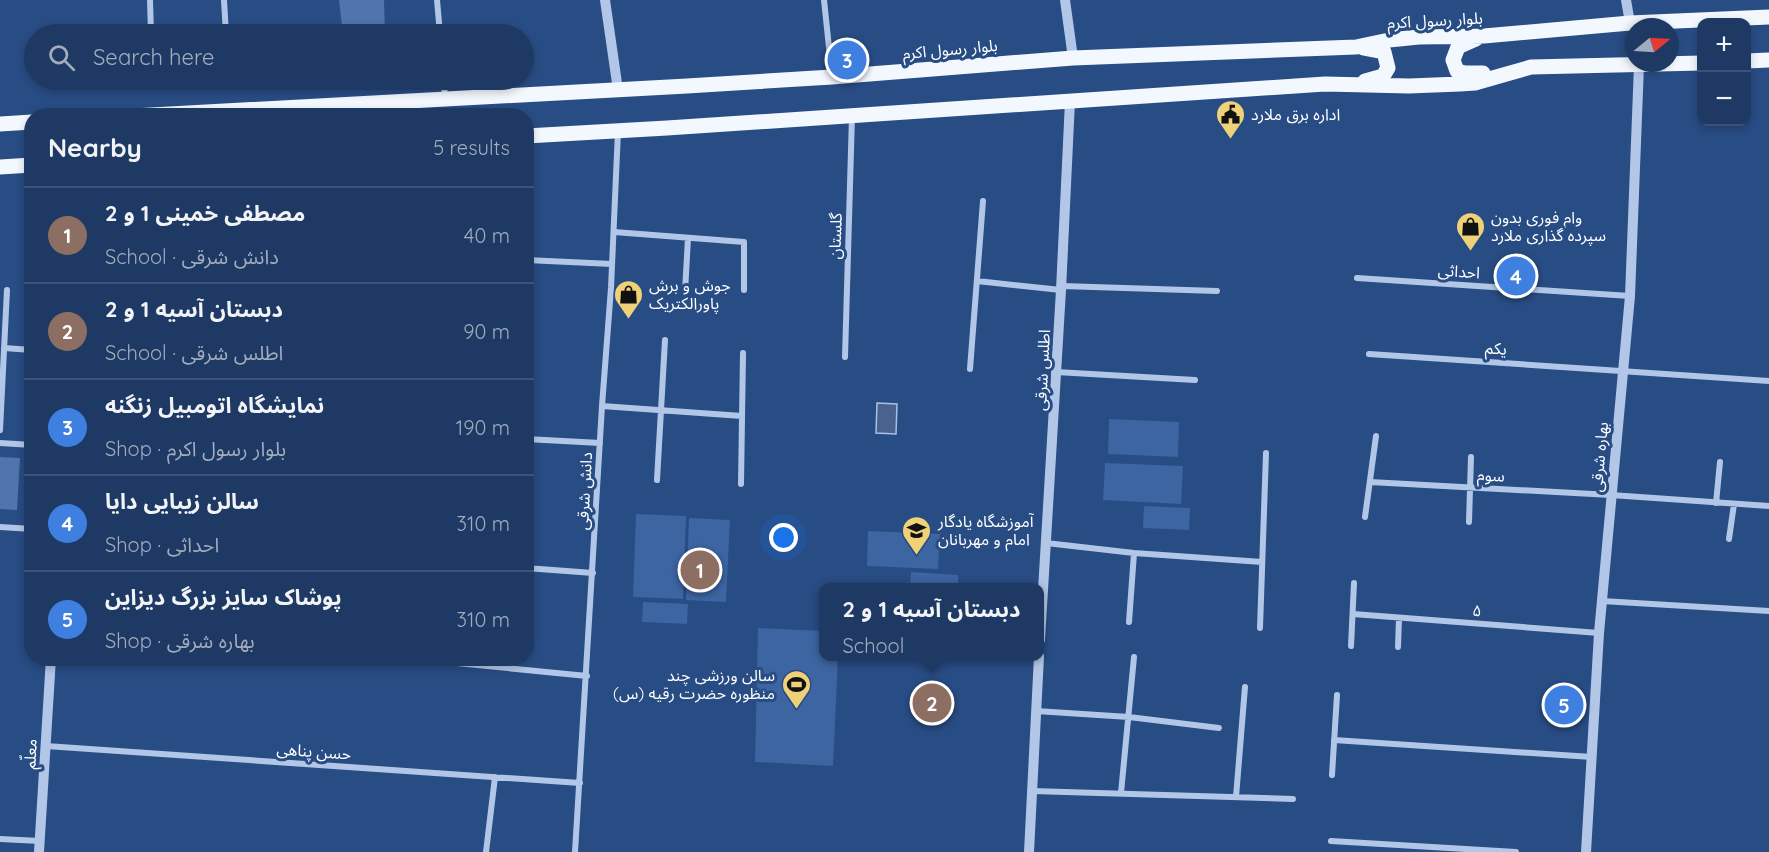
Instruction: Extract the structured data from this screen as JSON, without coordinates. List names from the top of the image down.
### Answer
{
  "streets": {
    "main road": ["بلوار رسول اکرم"],
    "street": [
      "گلستان",
      "احداثی",
      "یکم",
      "اطلس شرقی",
      "بهاره شرقی",
      "سوم",
      "دانش شرقی",
      "۵",
      "حسن پناهی",
      "معلّم"
    ]
  },
  "crossings": [
    ["احداثی", "بهاره شرقی"],
    ["یکم", "بهاره شرقی"],
    ["بهاره شرقی", "سوم"],
    ["بهاره شرقی", "۵"],
    ["دانش شرقی", "حسن پناهی"],
    ["حسن پناهی", "معلّم"]
  ],
  "places": {
    "public building": ["اداره برق ملارد"],
    "shop": ["وام فوری بدون سپرده گذاری ملارد", "جوش و برش پاورالکتریک"],
    "school or university": ["آموزشگاه یادگار امام و مهربانان"],
    "sports": ["سالن ورزشی چند منظوره حضرت رقیه (س)"]
  },
  "north": "right",
  "page": {
    "map_buttons": ["+", "−"],
    "search": "Search here",
    "pins": [
      "3",
      "4",
      "1",
      "2",
      "5"
    ],
    "heading": ["Nearby", "5 results"],
    "list": [
      {
        "mark": "1",
        "name": "مصطفی خمینی 1 و 2",
        "note": "School · دانش شرقی",
        "value": "40 m"
      },
      {
        "mark": "2",
        "name": "دبستان آسیه 1 و 2",
        "note": "School · اطلس شرقی",
        "value": "90 m"
      },
      {
        "mark": "3",
        "name": "نمایشگاه اتومبیل زنگنه",
        "note": "Shop · بلوار رسول اکرم",
        "value": "190 m"
      },
      {
        "mark": "4",
        "name": "سالن زیبایی دایا",
        "note": "Shop · احداثی",
        "value": "310 m"
      },
      {
        "mark": "5",
        "name": "پوشاک سایز بزرگ دیزاین",
        "note": "Shop · بهاره شرقی",
        "value": "310 m"
      }
    ],
    "popup": ["دبستان آسیه 1 و 2", "School"]
  }
}
